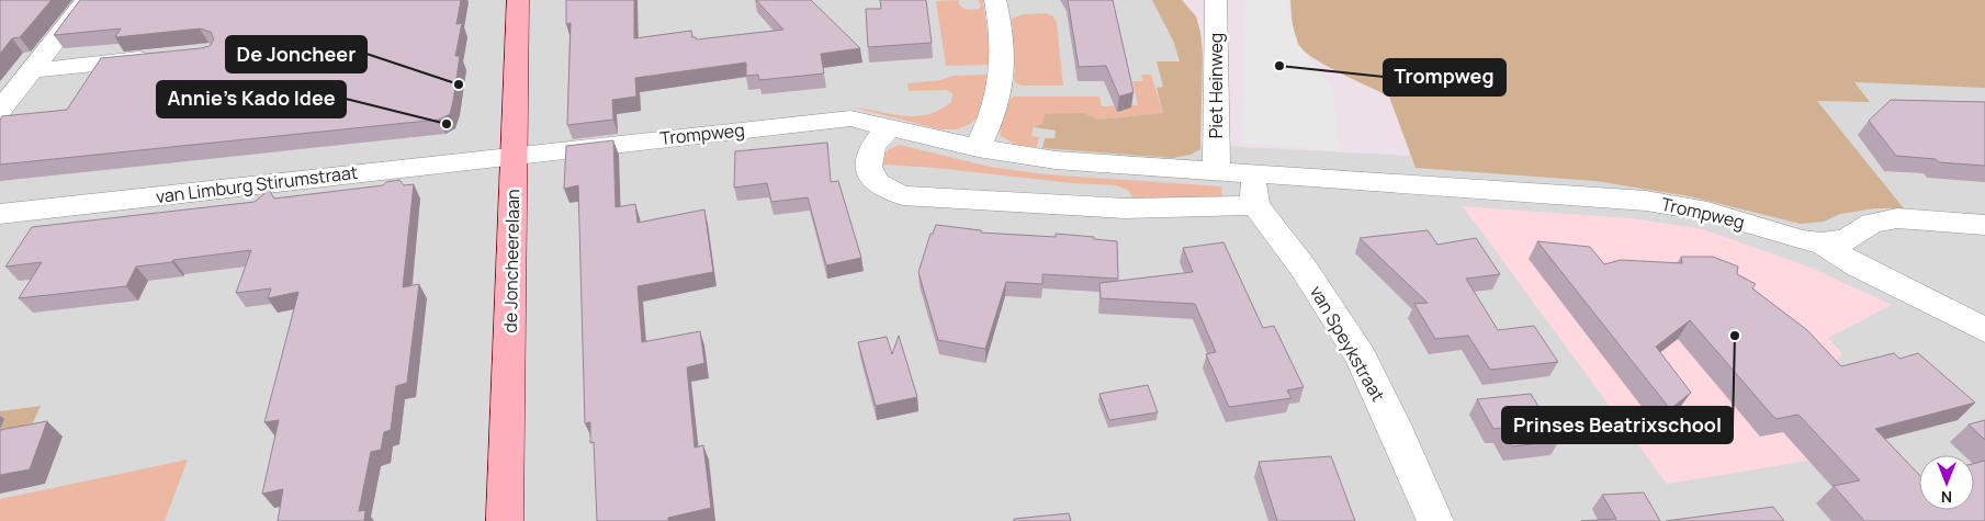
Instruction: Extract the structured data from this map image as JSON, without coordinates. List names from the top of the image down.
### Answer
{
  "streets": {
    "main road": ["de Joncheerelaan"],
    "street": [
      "Piet Heinweg",
      "Trompweg",
      "van Limburg Stirumstraat",
      "van Speykstraat"
    ]
  },
  "crossings": [
    ["Piet Heinweg", "Trompweg"],
    ["Trompweg", "van Limburg Stirumstraat"],
    ["Trompweg", "de Joncheerelaan"],
    ["van Limburg Stirumstraat", "de Joncheerelaan"]
  ],
  "places": [
    "Trompweg",
    "De Joncheer",
    "Annie's Kado Idee",
    "Prinses Beatrixschool"
  ],
  "north": "bottom"
}
